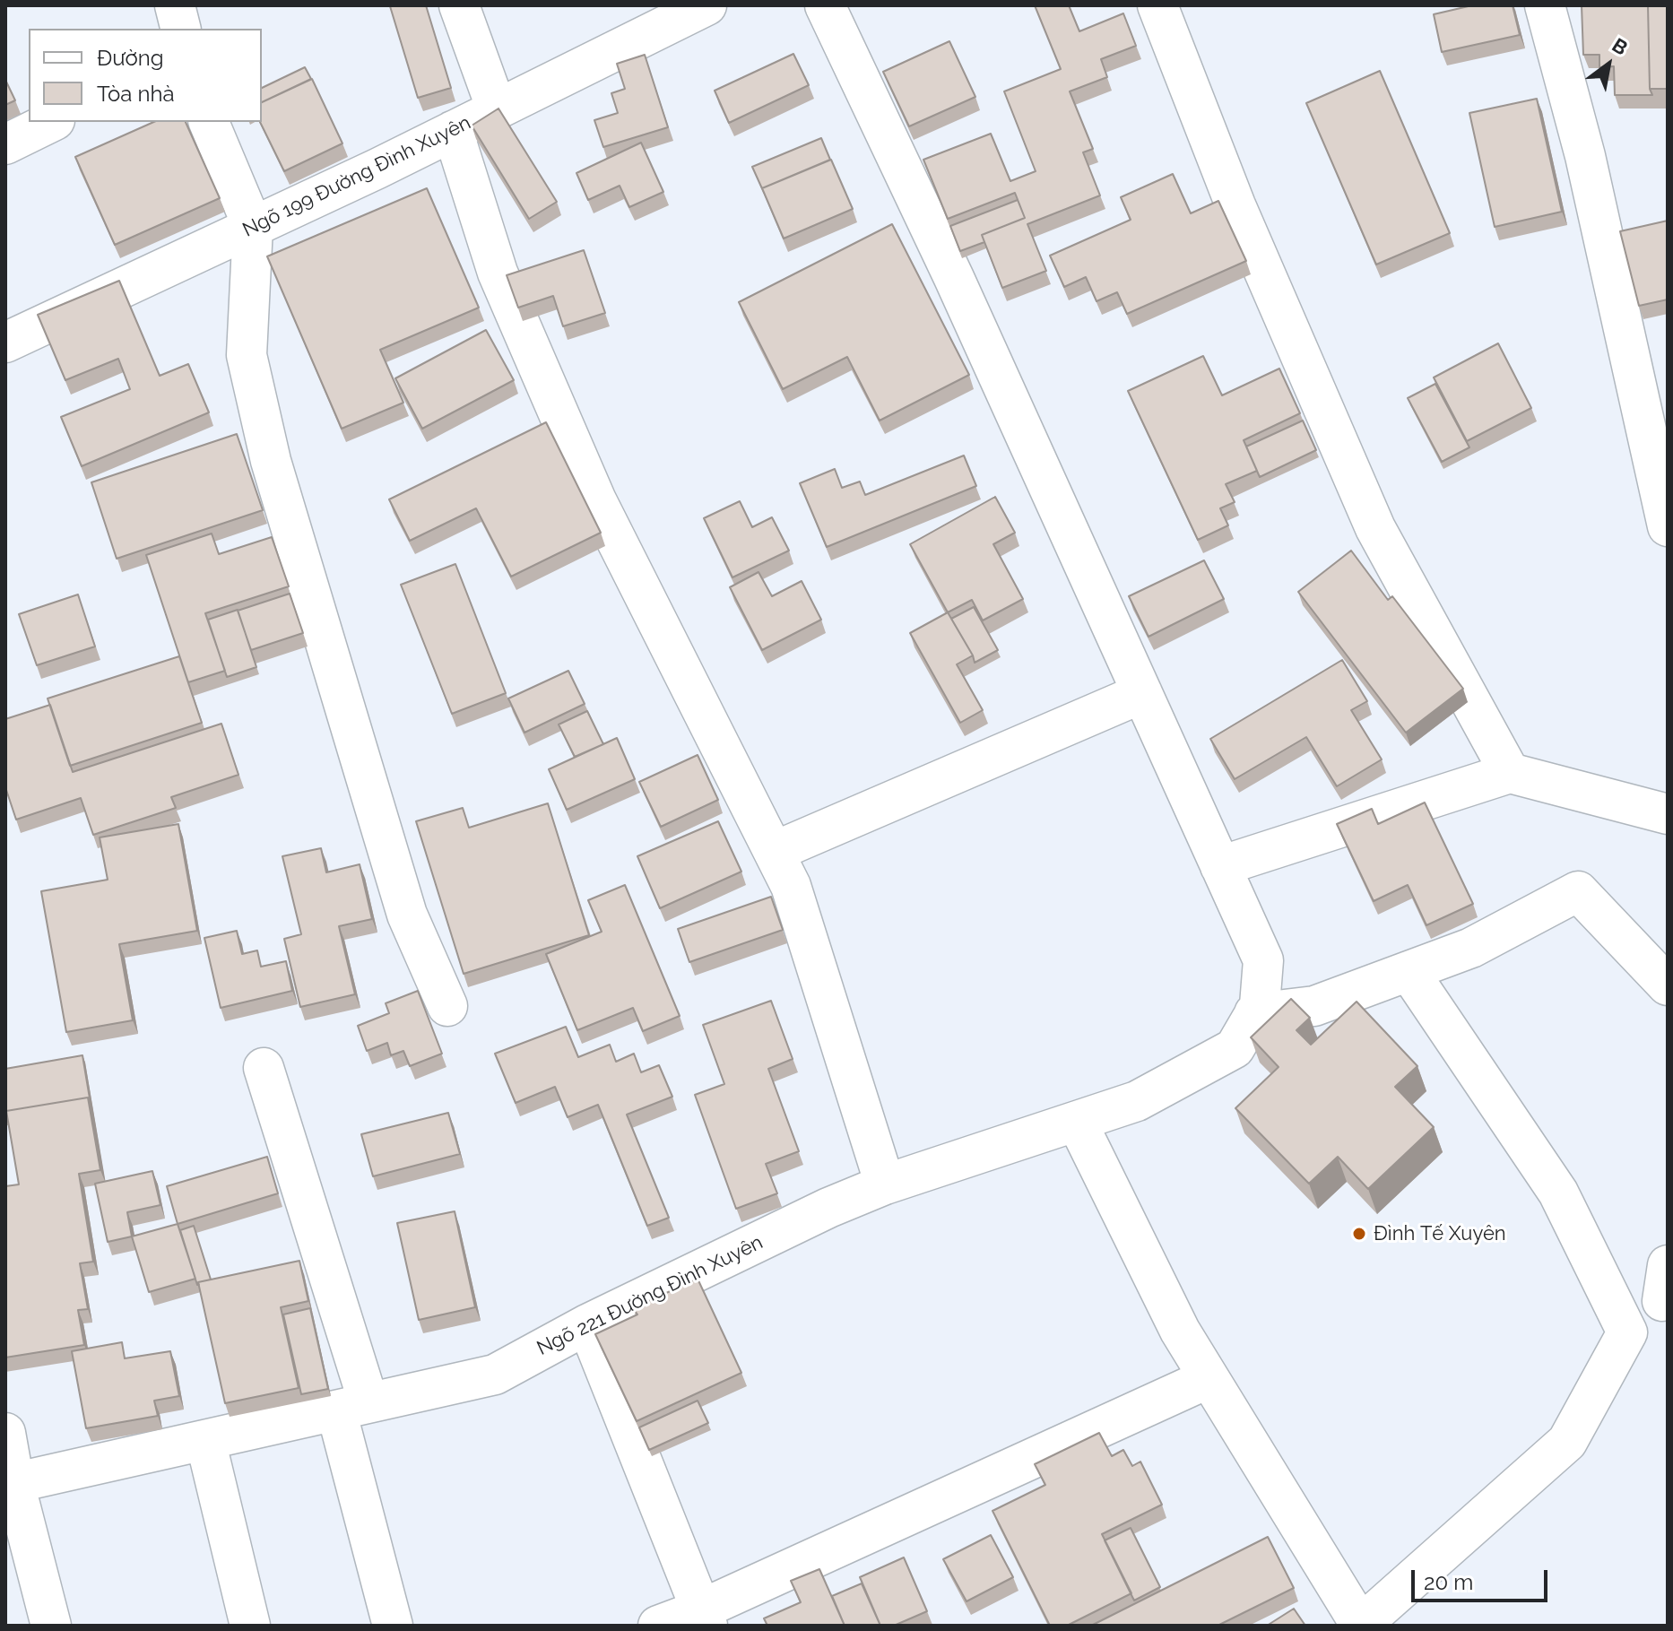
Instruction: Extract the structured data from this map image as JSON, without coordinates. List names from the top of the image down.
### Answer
{
  "streets": {
    "street": ["Ngõ 199 Đường Đình Xuyên", "Ngõ 221 Đường Đình Xuyên"]
  },
  "places": ["Đình Tế Xuyên"],
  "legend": ["Đường", "Tòa nhà"],
  "scale_bar": "20 m",
  "north": "top right"
}
